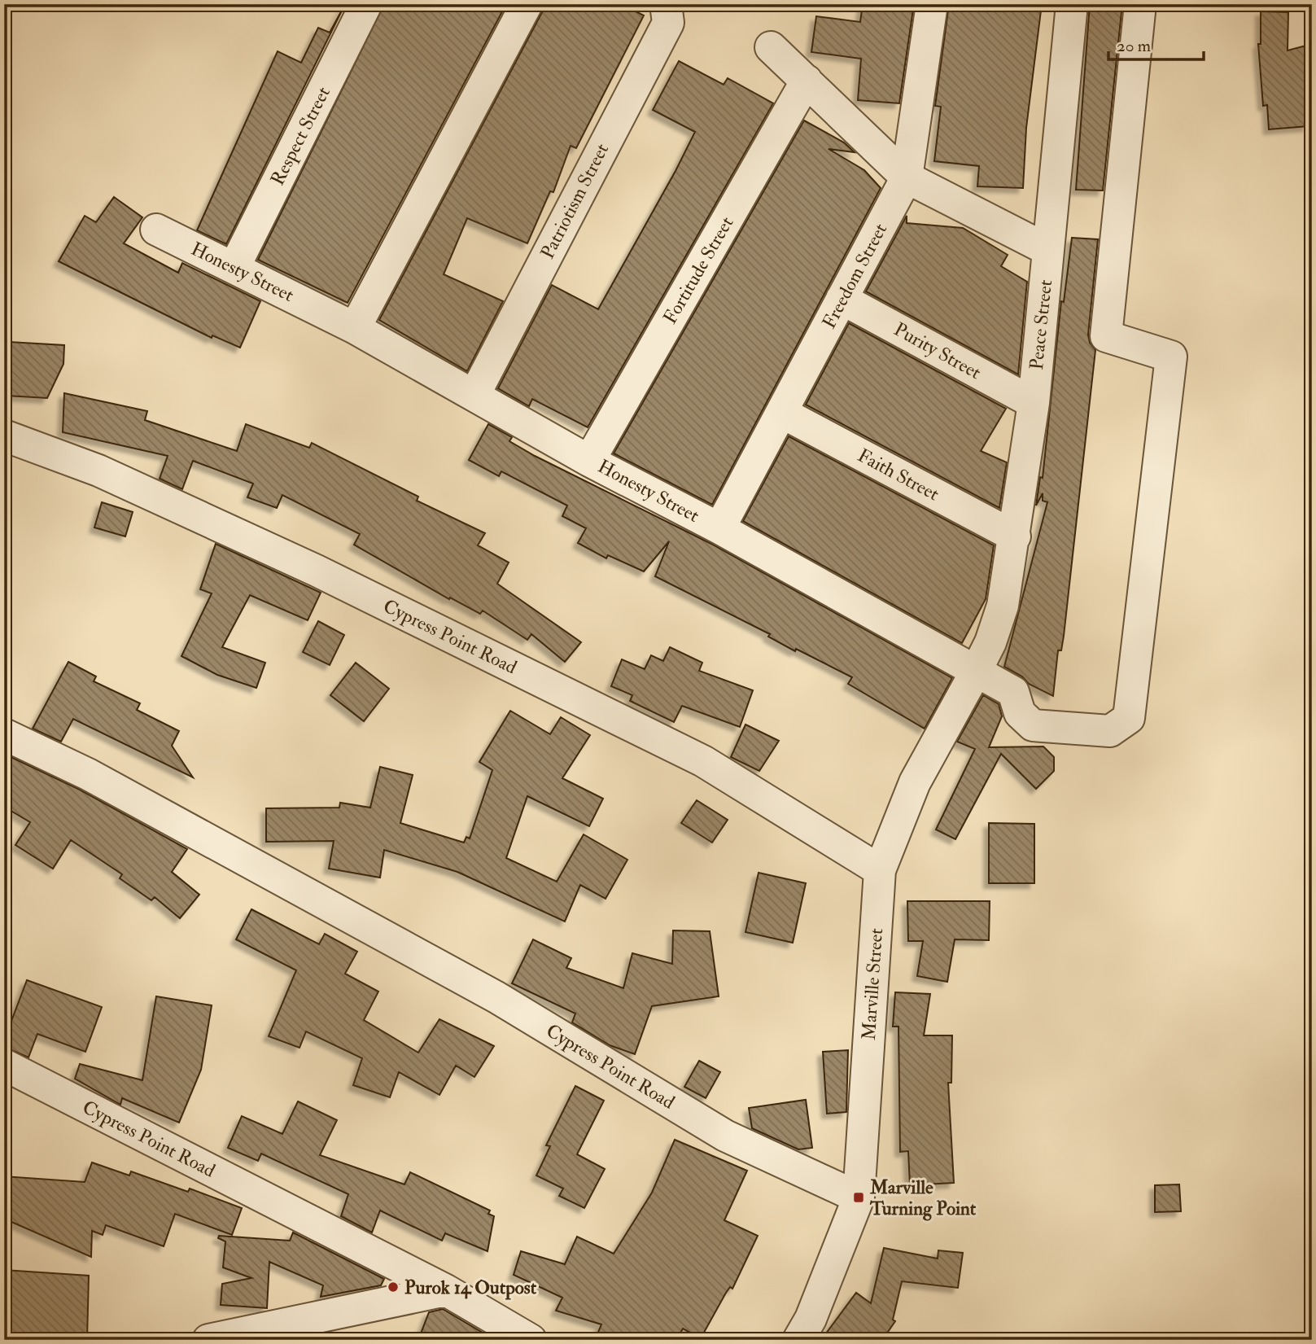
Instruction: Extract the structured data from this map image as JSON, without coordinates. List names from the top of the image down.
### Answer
{
  "streets": {
    "street": [
      "Respect Street",
      "Patriotism Street",
      "Fortitude Street",
      "Honesty Street",
      "Freedom Street",
      "Peace Street",
      "Purity Street",
      "Faith Street",
      "Cypress Point Road",
      "Marville Street"
    ]
  },
  "crossings": [
    ["Respect Street", "Honesty Street"],
    ["Patriotism Street", "Honesty Street"],
    ["Fortitude Street", "Honesty Street"],
    ["Honesty Street", "Freedom Street"],
    ["Honesty Street", "Marville Street"],
    ["Freedom Street", "Purity Street"],
    ["Freedom Street", "Faith Street"],
    ["Peace Street", "Purity Street"],
    ["Peace Street", "Faith Street"],
    ["Peace Street", "Marville Street"],
    ["Cypress Point Road", "Marville Street"]
  ],
  "places": {
    "transit": ["Marville Turning Point"],
    "other": ["Purok 14 Outpost"]
  },
  "scale_bar": "20 m"
}
